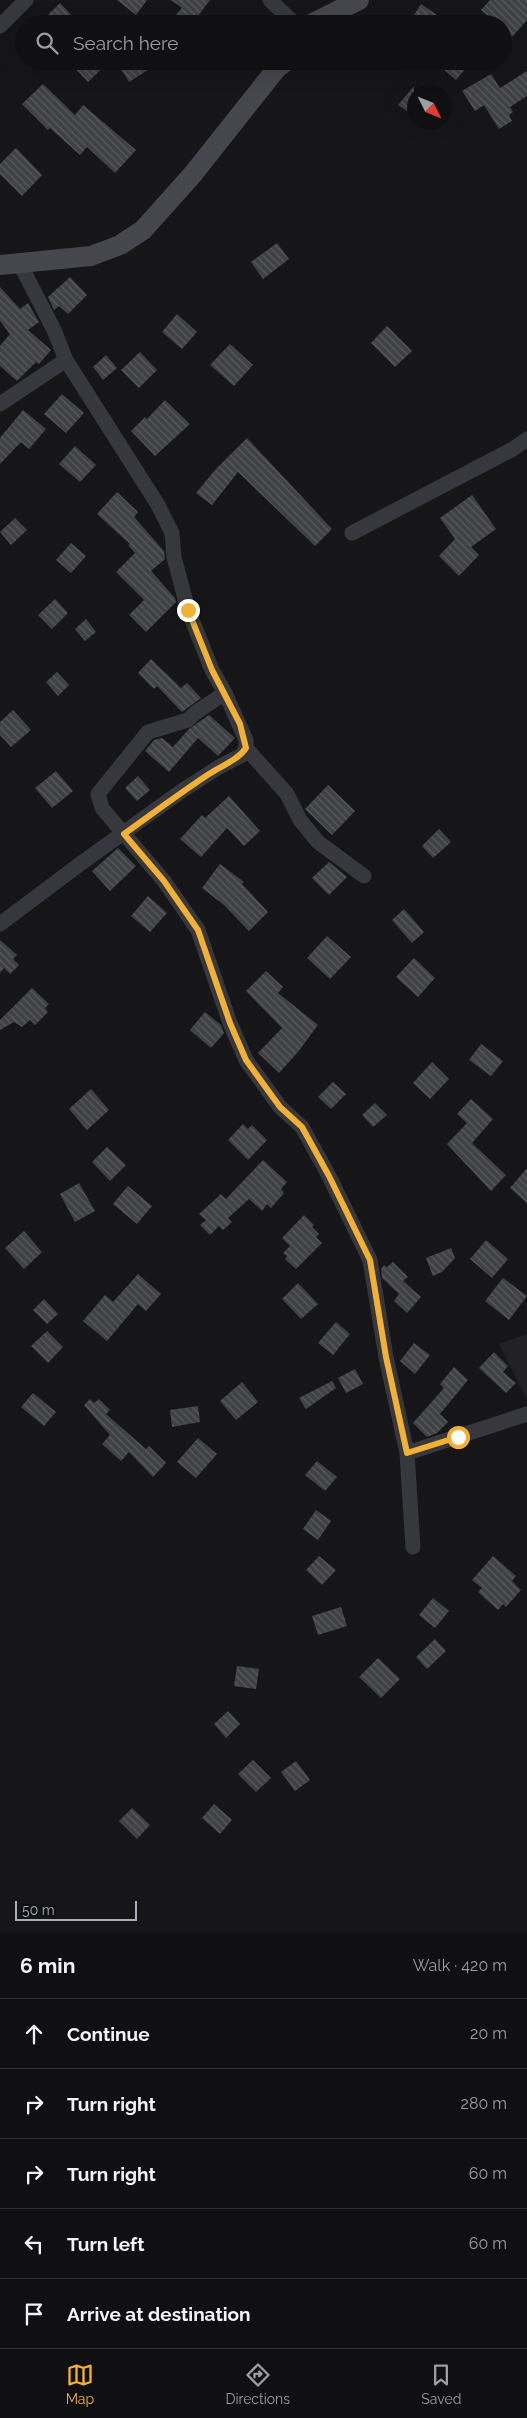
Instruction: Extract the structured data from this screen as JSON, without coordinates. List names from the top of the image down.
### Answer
{
  "scale_bar": "50 m",
  "north": "bottom right",
  "page": {
    "search": "Search here",
    "scale": "50 m",
    "heading": ["6 min", "Walk · 420 m"],
    "list": [
      ["Continue", "20 m"],
      ["Turn right", "280 m"],
      ["Turn right", "60 m"],
      ["Turn left", "60 m"],
      "Arrive at destination"
    ],
    "nav": ["Map", "Directions", "Saved"]
  }
}
